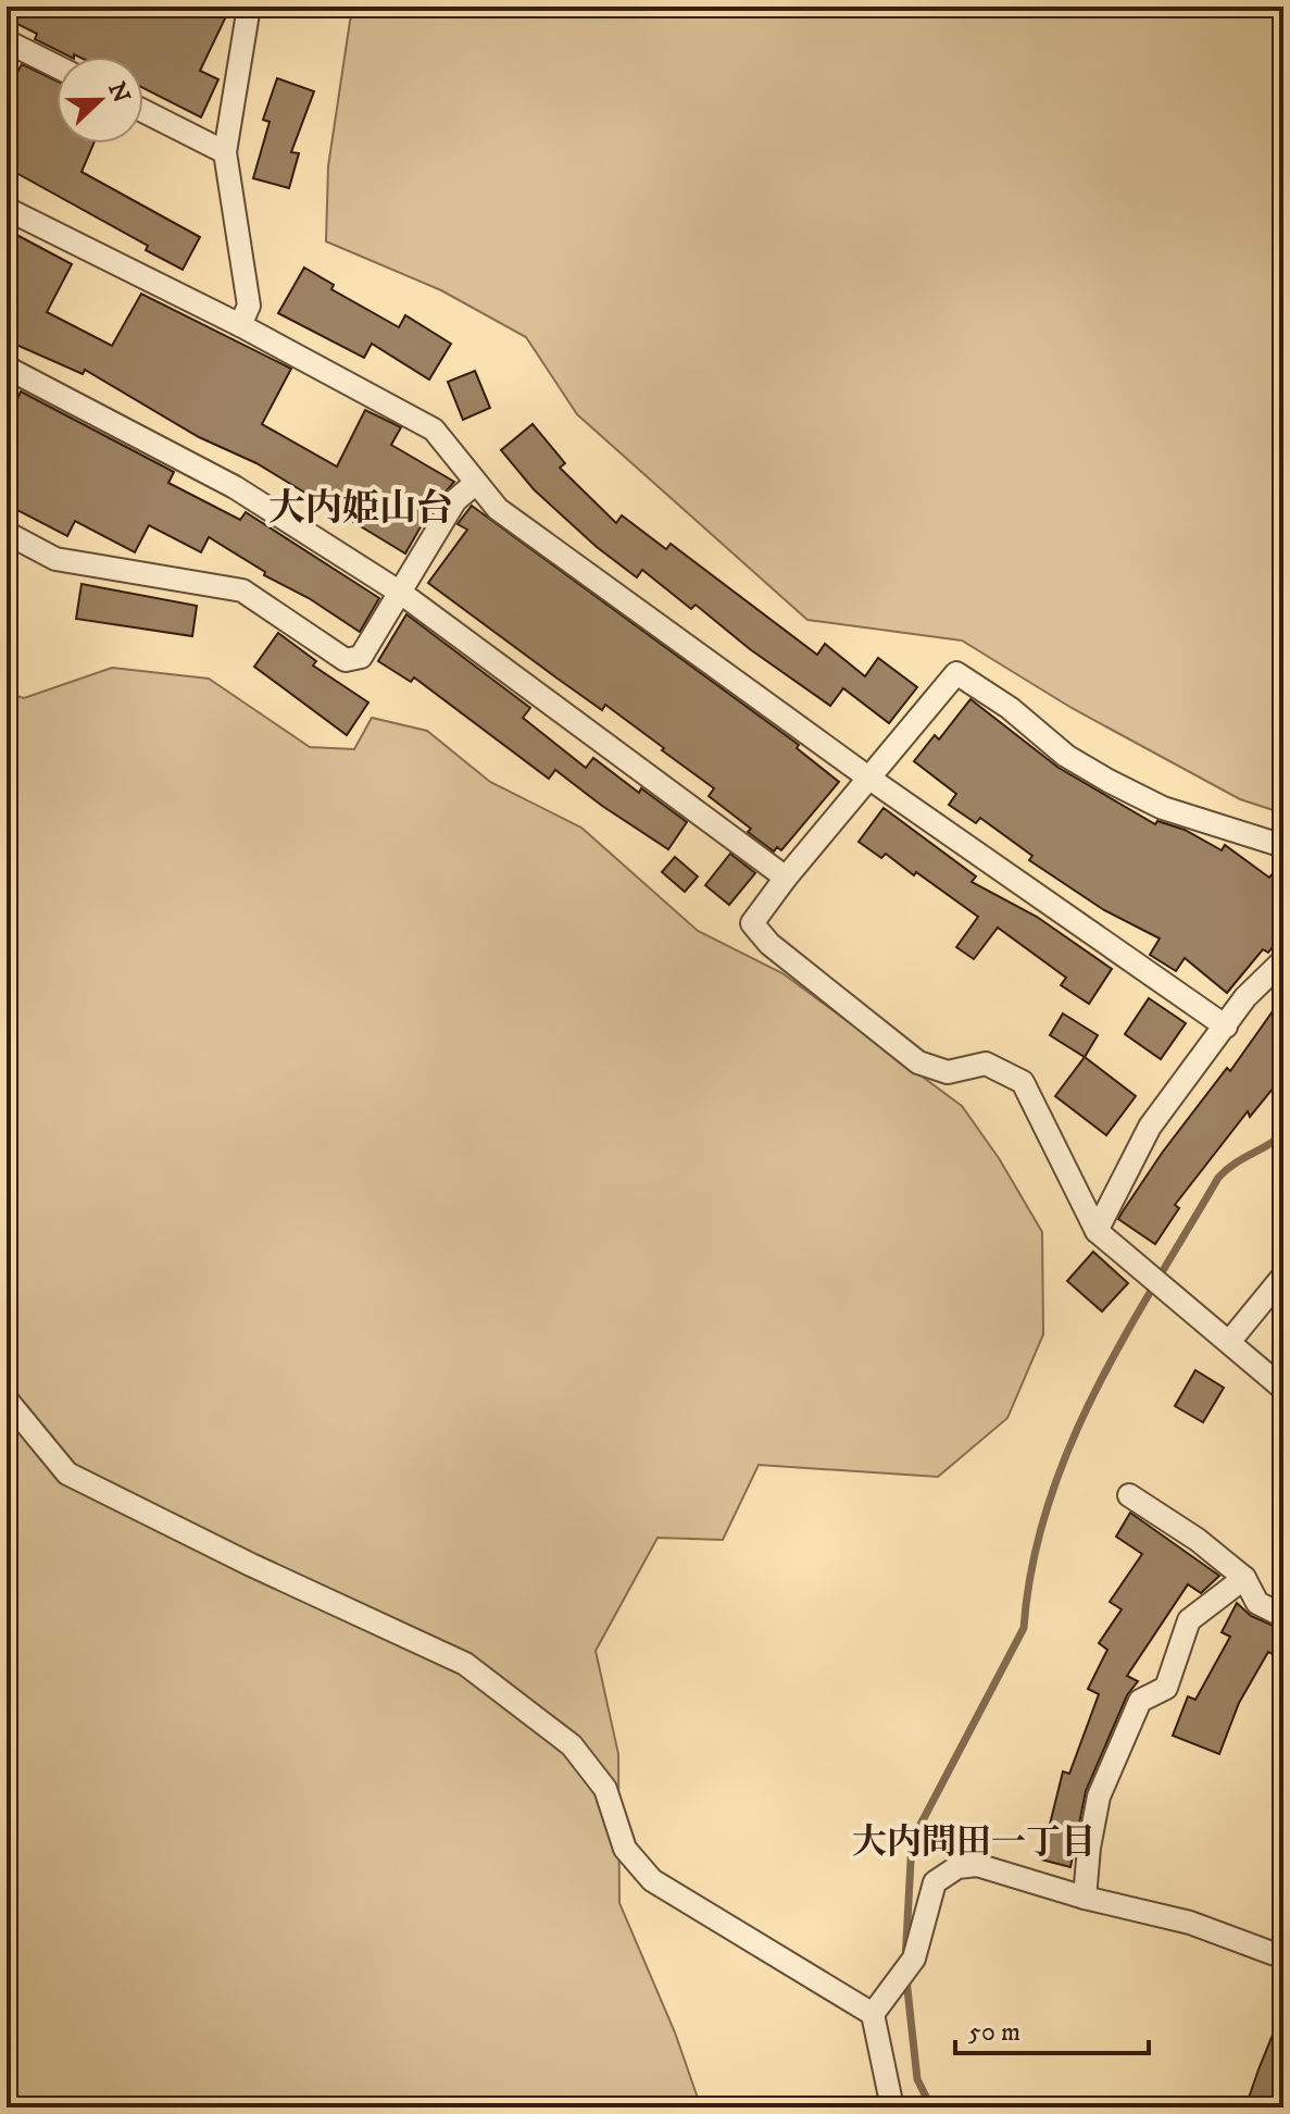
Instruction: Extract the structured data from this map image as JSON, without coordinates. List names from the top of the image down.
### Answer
{
  "districts": ["大内姫山台", "大内問田一丁目"],
  "scale_bar": "50 m",
  "north": "right"
}
